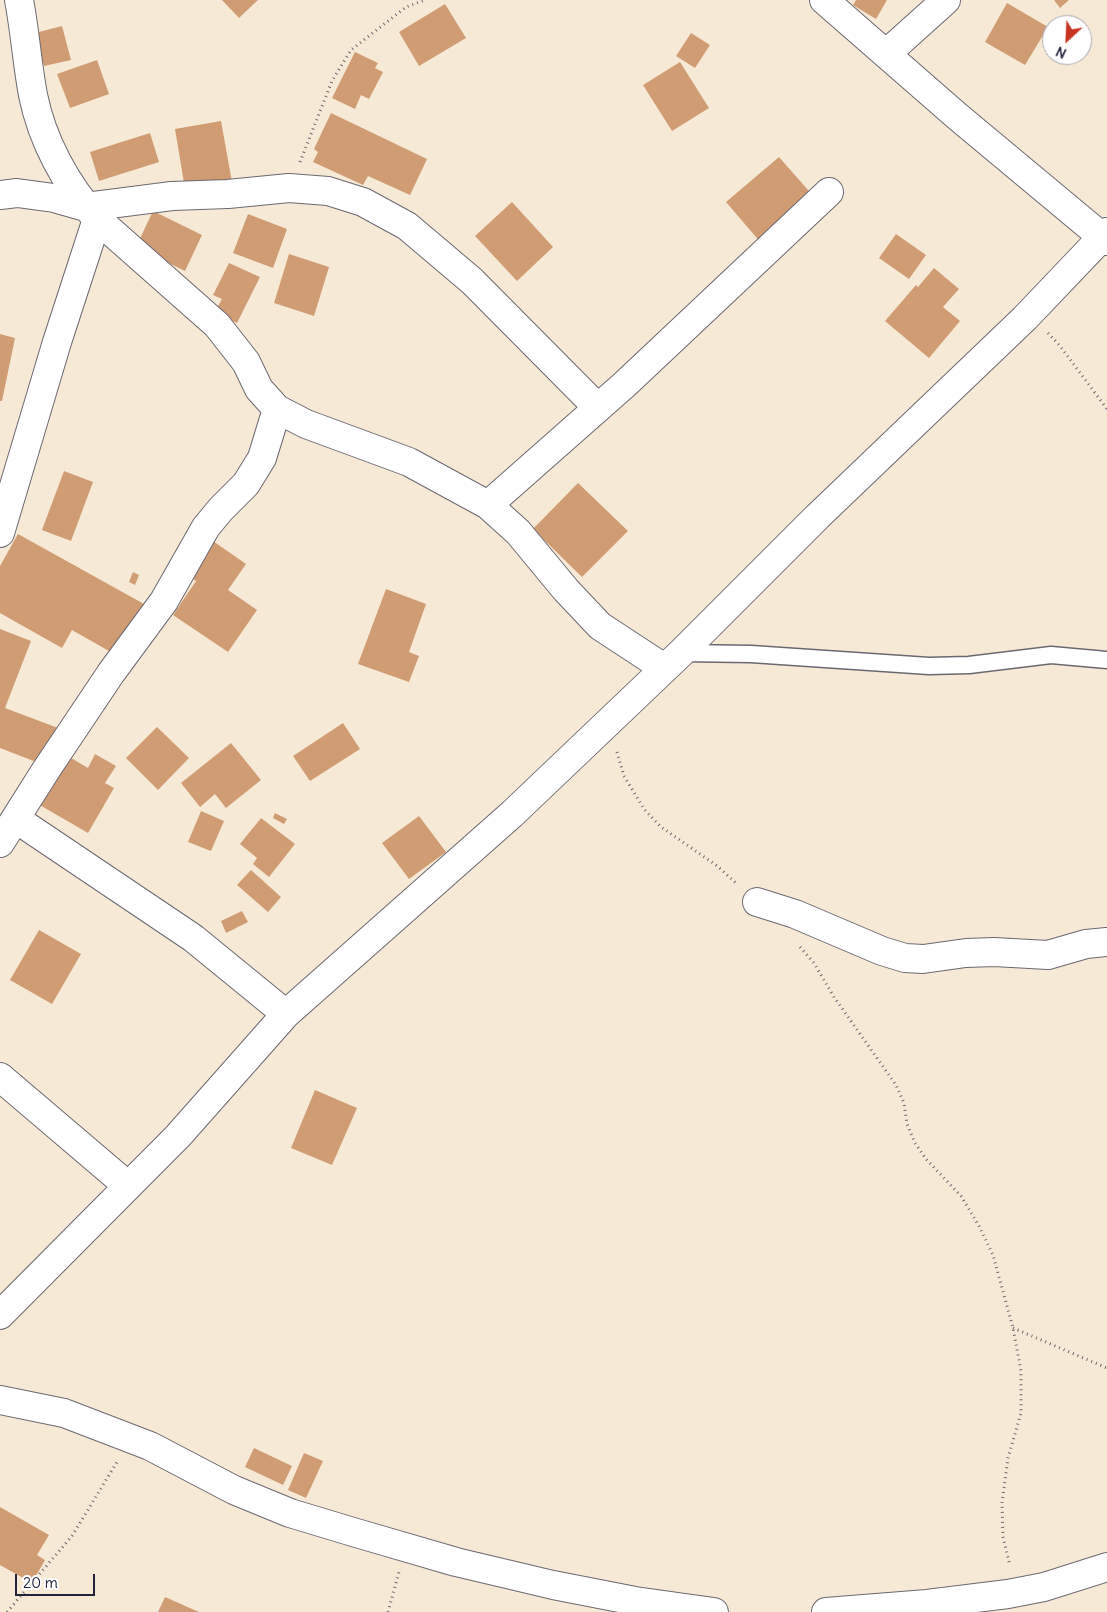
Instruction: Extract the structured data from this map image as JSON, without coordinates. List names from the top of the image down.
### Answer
{
  "scale_bar": "20 m",
  "north": "bottom left"
}
